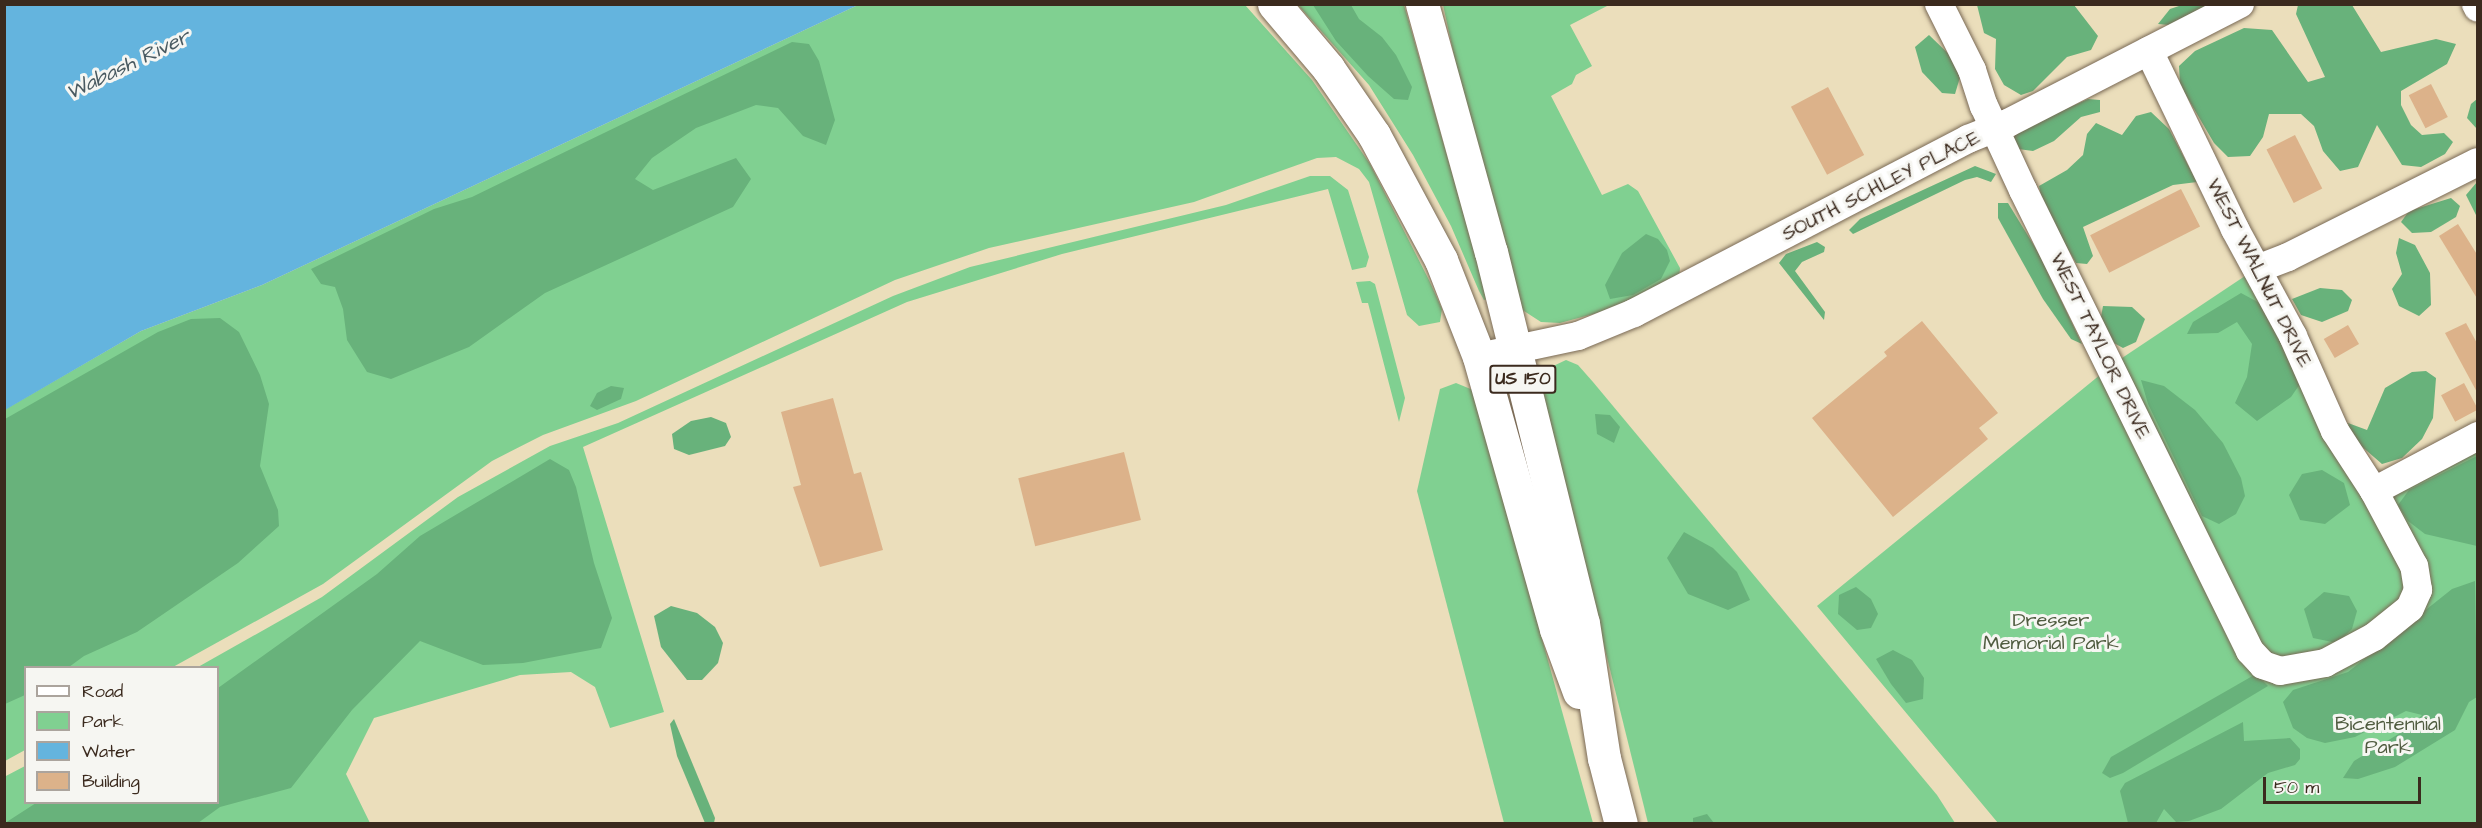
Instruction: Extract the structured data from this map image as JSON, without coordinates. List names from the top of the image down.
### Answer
{
  "streets": {
    "main road": ["US 150"],
    "street": ["SOUTH SCHLEY PLACE", "WEST WALNUT DRIVE", "WEST TAYLOR DRIVE"]
  },
  "crossings": [
    ["SOUTH SCHLEY PLACE", "WEST WALNUT DRIVE"],
    ["SOUTH SCHLEY PLACE", "WEST TAYLOR DRIVE"],
    ["SOUTH SCHLEY PLACE", "US 150"],
    ["WEST WALNUT DRIVE", "WEST TAYLOR DRIVE"]
  ],
  "water": ["Wabash River"],
  "parks": ["Dresser Memorial Park", "Bicentennial Park"],
  "legend": [
    "Road",
    "Park",
    "Water",
    "Building"
  ],
  "scale_bar": "50 m"
}
